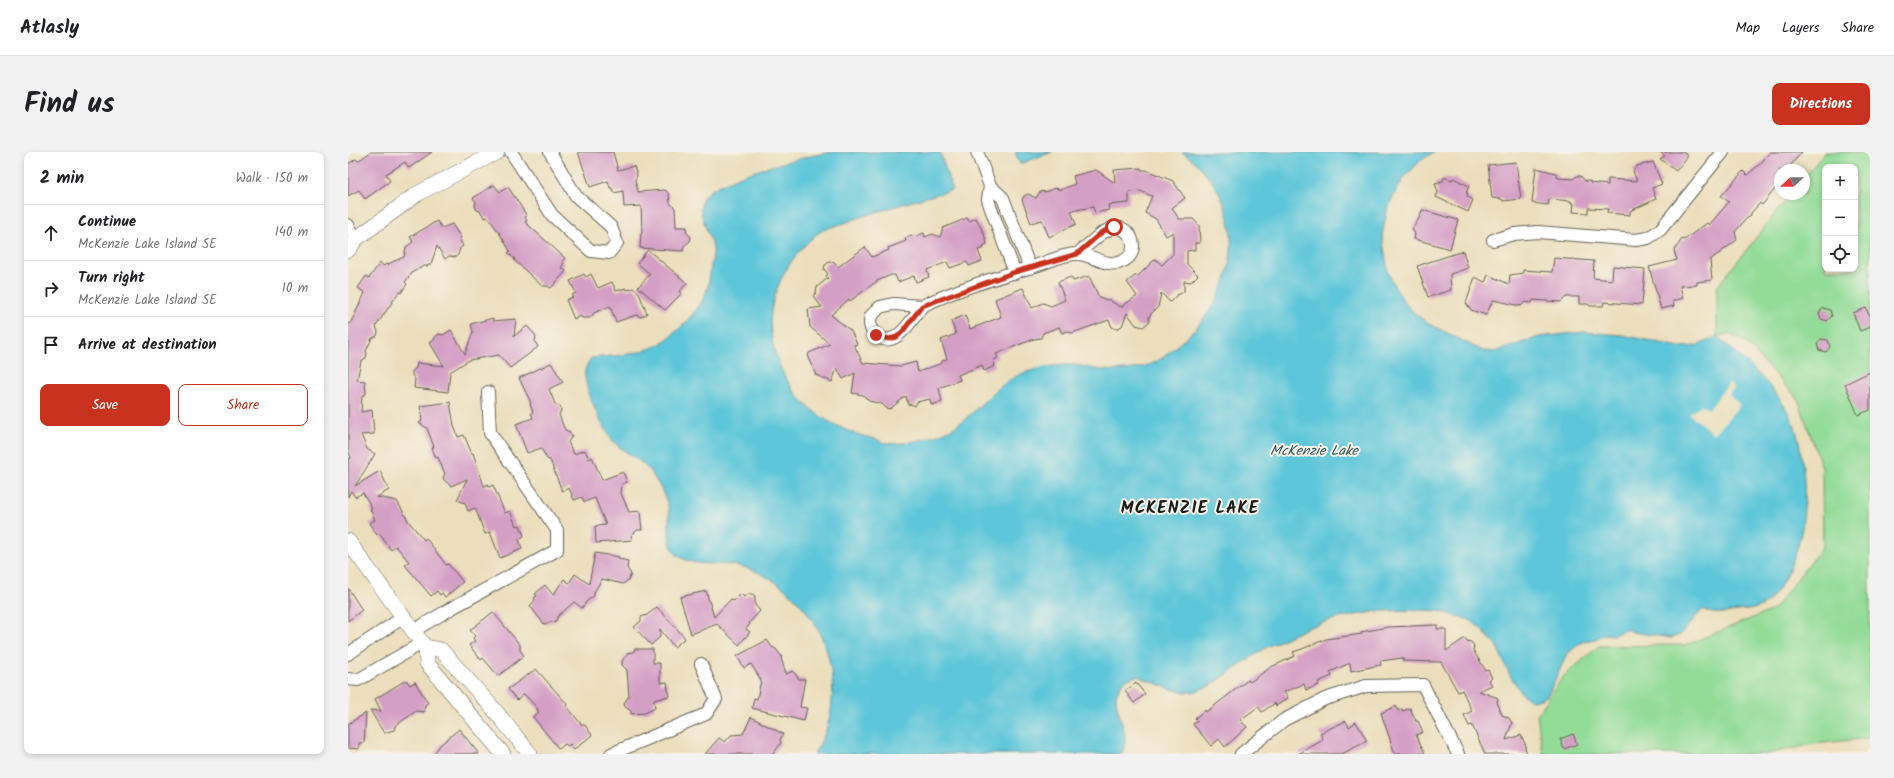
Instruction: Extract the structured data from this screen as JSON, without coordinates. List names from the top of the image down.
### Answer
{
  "districts": ["MCKENZIE LAKE"],
  "water": ["McKenzie Lake"],
  "north": "left",
  "page": {
    "header": "Atlasly",
    "nav": ["Map", "Layers", "Share"],
    "title": "Find us",
    "buttons": [
      "Directions",
      ["Save", "Share"]
    ],
    "heading": ["2 min", "Walk · 150 m"],
    "map_buttons": ["+", "−"],
    "list": [
      ["Continue", "McKenzie Lake Island SE", "140 m"],
      ["Turn right", "McKenzie Lake Island SE", "10 m"],
      "Arrive at destination"
    ]
  }
}
